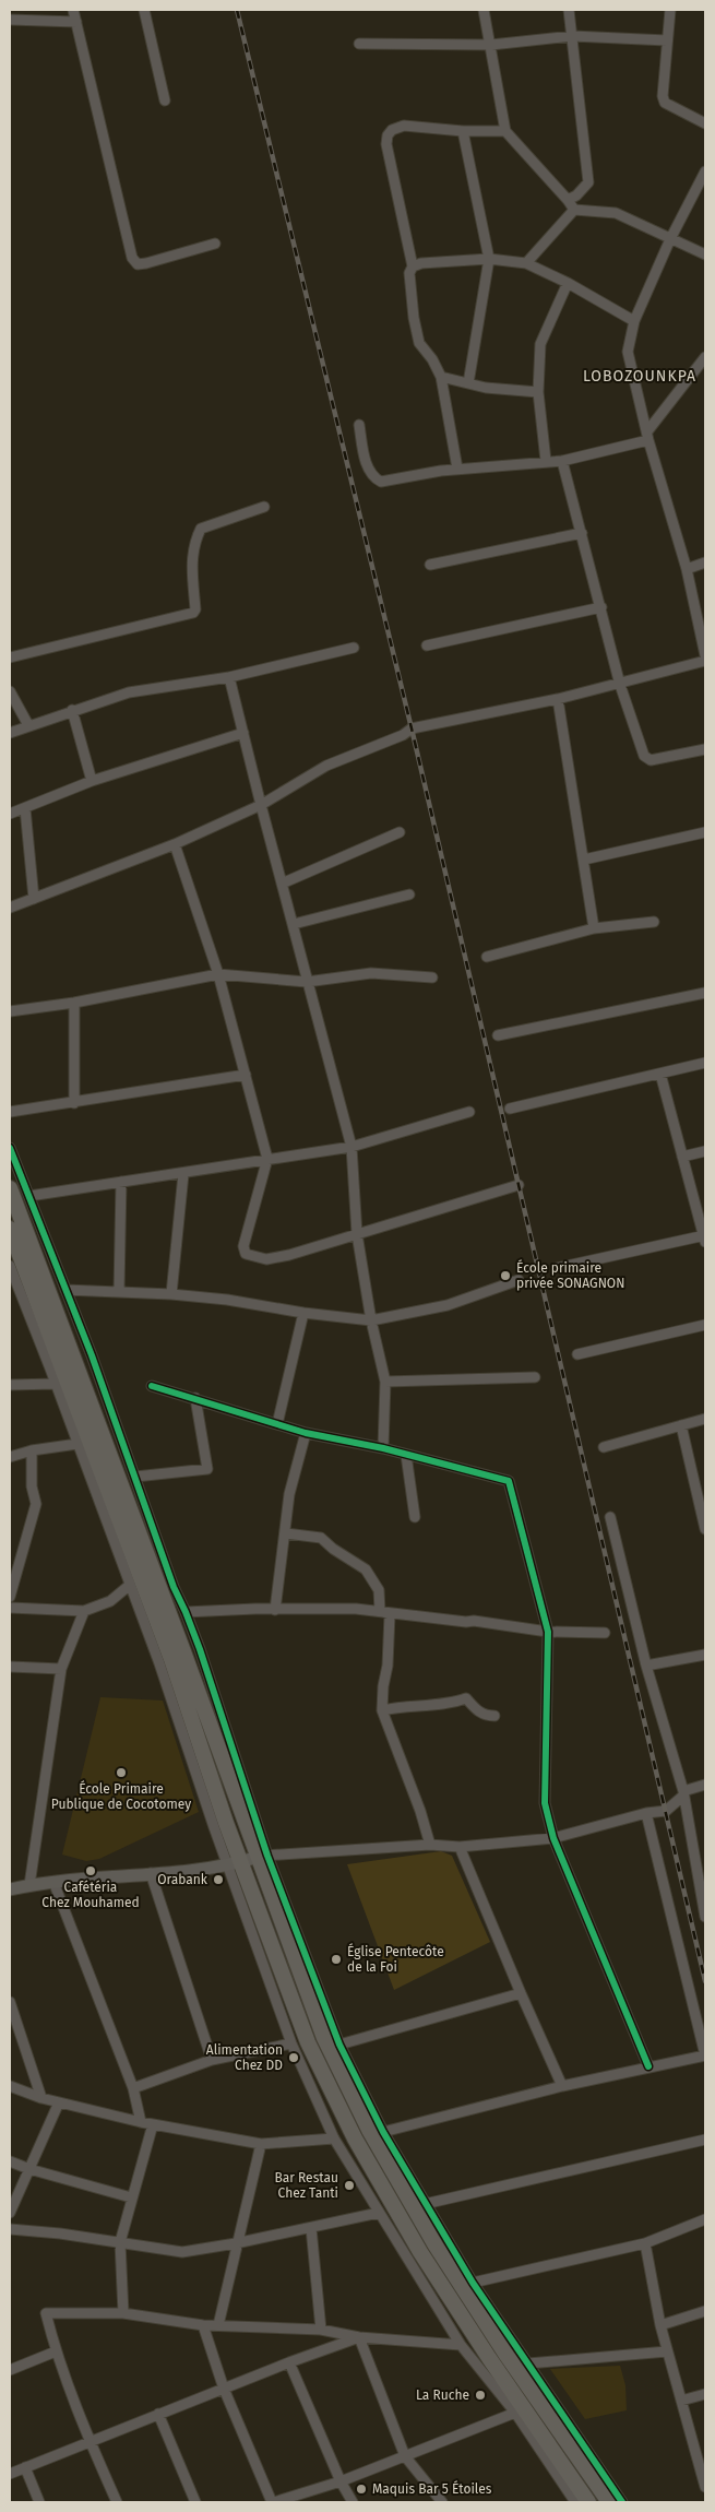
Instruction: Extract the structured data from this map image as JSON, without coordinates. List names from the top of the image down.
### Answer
{
  "districts": ["LOBOZOUNKPA"],
  "places": [
    "École primaire privée SONAGNON",
    "École Primaire Publique de Cocotomey",
    "Cafétéria Chez Mouhamed",
    "Orabank",
    "Église Pentecôte de la Foi",
    "Alimentation Chez DD",
    "Bar Restau Chez Tanti",
    "La Ruche",
    "Maquis Bar 5 Étoiles"
  ]
}
